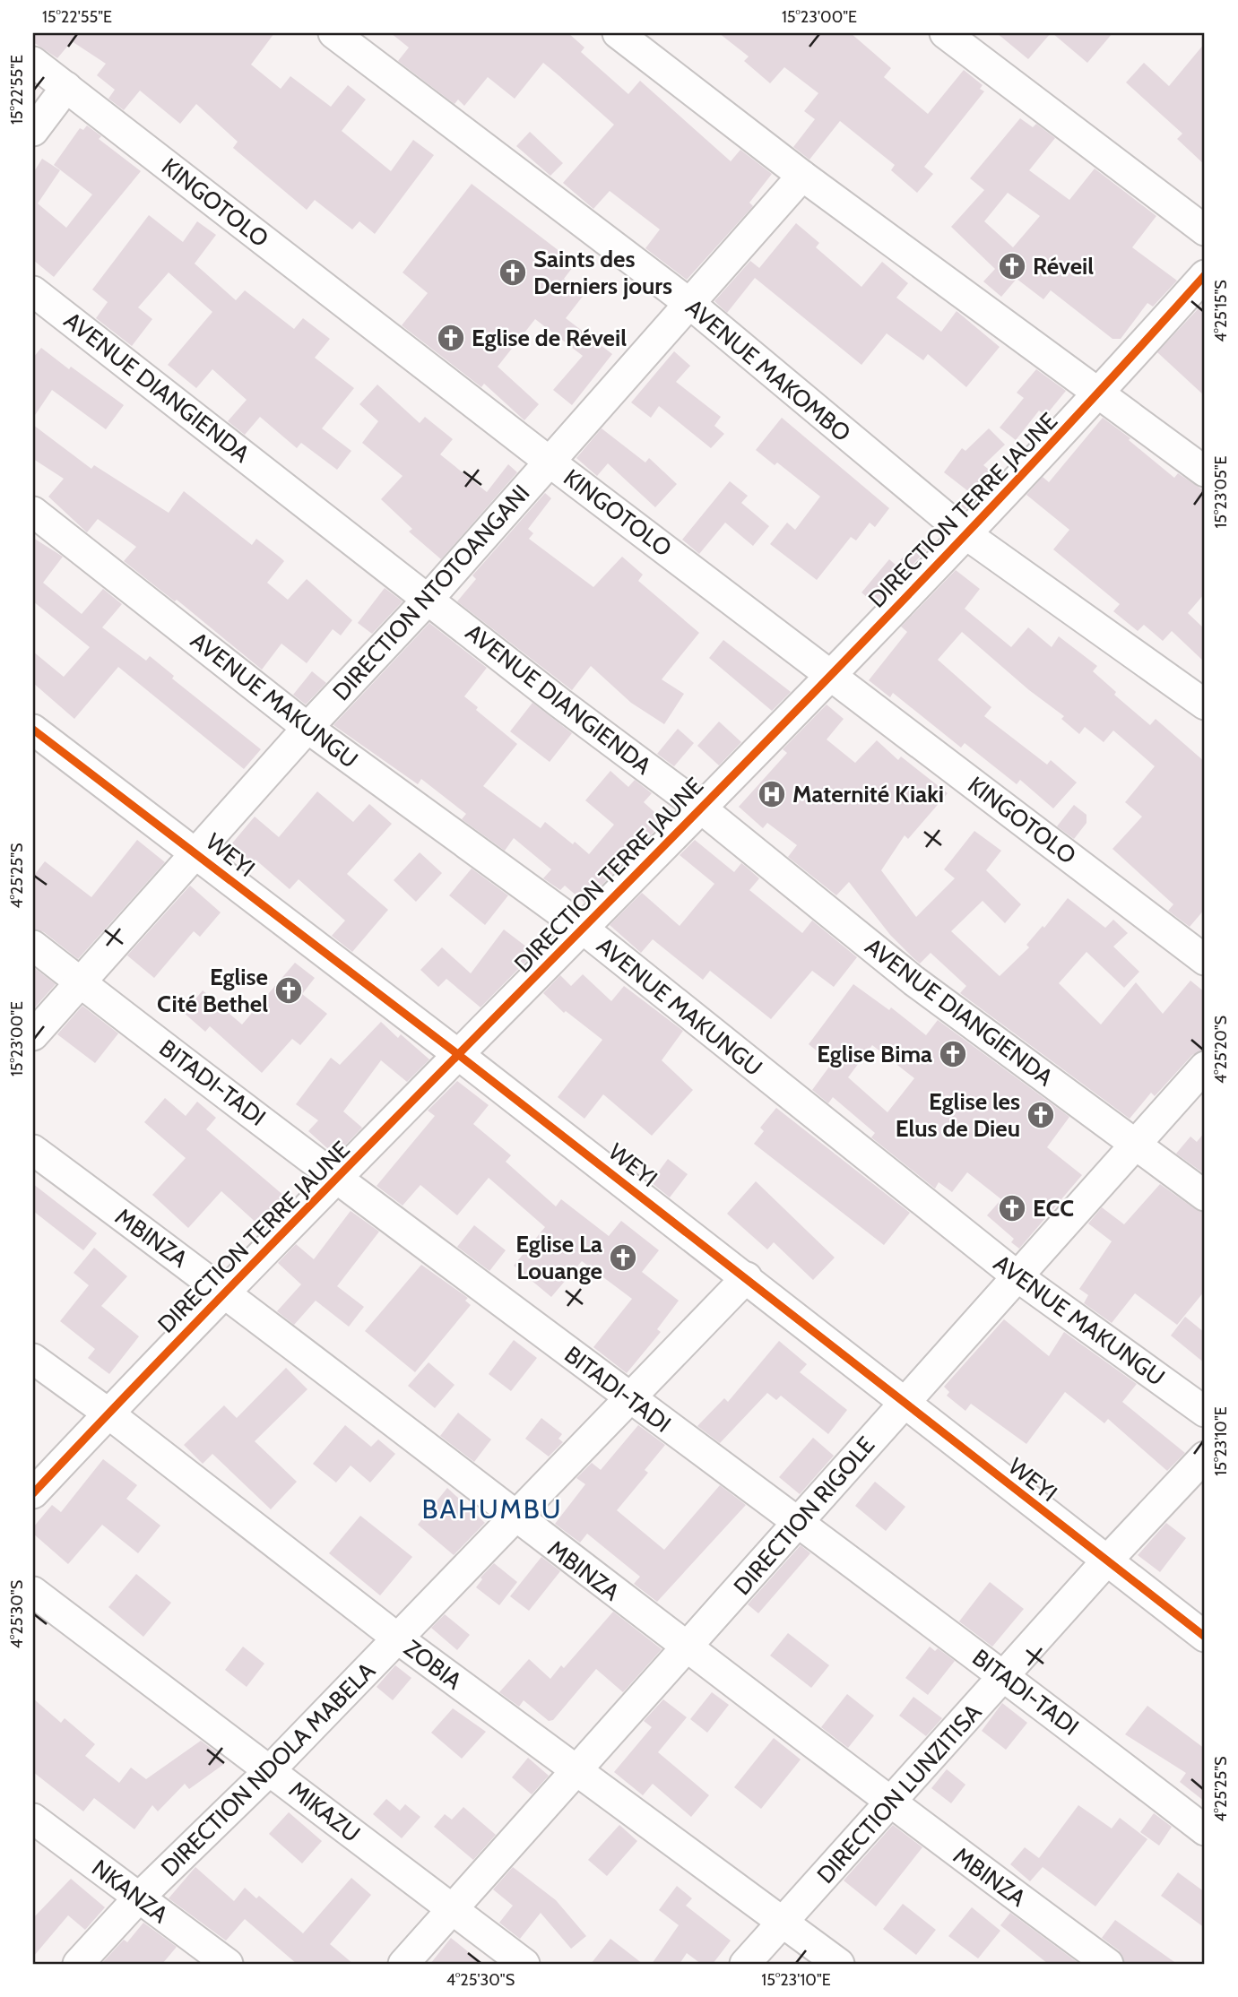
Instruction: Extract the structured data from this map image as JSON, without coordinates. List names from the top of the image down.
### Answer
{
  "streets": {
    "street": [
      "KINGOTOLO",
      "AVENUE MAKOMBO",
      "AVENUE DIANGIENDA",
      "DIRECTION TERRE JAUNE",
      "DIRECTION NTOTOANGANI",
      "AVENUE MAKUNGU",
      "WEYI",
      "BITADI-TADI",
      "MBINZA",
      "DIRECTION RIGOLE",
      "ZOBIA",
      "DIRECTION NDOLA MABELA",
      "DIRECTION LUNZITISA",
      "MIKAZU",
      "NKANZA"
    ]
  },
  "crossings": [
    ["KINGOTOLO", "DIRECTION TERRE JAUNE"],
    ["KINGOTOLO", "DIRECTION NTOTOANGANI"],
    ["AVENUE MAKOMBO", "DIRECTION TERRE JAUNE"],
    ["AVENUE MAKOMBO", "DIRECTION NTOTOANGANI"],
    ["AVENUE DIANGIENDA", "DIRECTION TERRE JAUNE"],
    ["AVENUE DIANGIENDA", "DIRECTION NTOTOANGANI"],
    ["AVENUE DIANGIENDA", "DIRECTION RIGOLE"],
    ["DIRECTION TERRE JAUNE", "AVENUE MAKUNGU"],
    ["DIRECTION TERRE JAUNE", "WEYI"],
    ["DIRECTION TERRE JAUNE", "BITADI-TADI"],
    ["DIRECTION TERRE JAUNE", "MBINZA"],
    ["DIRECTION TERRE JAUNE", "ZOBIA"],
    ["DIRECTION NTOTOANGANI", "AVENUE MAKUNGU"],
    ["DIRECTION NTOTOANGANI", "WEYI"],
    ["DIRECTION NTOTOANGANI", "BITADI-TADI"],
    ["AVENUE MAKUNGU", "DIRECTION RIGOLE"],
    ["WEYI", "DIRECTION RIGOLE"],
    ["WEYI", "DIRECTION NDOLA MABELA"],
    ["WEYI", "DIRECTION LUNZITISA"],
    ["BITADI-TADI", "DIRECTION RIGOLE"],
    ["BITADI-TADI", "DIRECTION NDOLA MABELA"],
    ["BITADI-TADI", "DIRECTION LUNZITISA"],
    ["MBINZA", "DIRECTION RIGOLE"],
    ["MBINZA", "DIRECTION NDOLA MABELA"],
    ["MBINZA", "DIRECTION LUNZITISA"],
    ["DIRECTION RIGOLE", "ZOBIA"],
    ["DIRECTION RIGOLE", "MIKAZU"],
    ["ZOBIA", "DIRECTION NDOLA MABELA"],
    ["ZOBIA", "DIRECTION LUNZITISA"],
    ["DIRECTION NDOLA MABELA", "MIKAZU"],
    ["DIRECTION NDOLA MABELA", "NKANZA"]
  ],
  "districts": ["BAHUMBU"],
  "places": {
    "church": [
      "Réveil",
      "Saints des Derniers jours",
      "Eglise de Réveil",
      "Eglise Cité Bethel",
      "Eglise Bima",
      "Eglise les Elus de Dieu",
      "ECC",
      "Eglise La Louange"
    ],
    "hospital": ["Maternité Kiaki"]
  },
  "coordinates": [
    "15°22'55\"E",
    "15°23'00\"E",
    "4°25'15\"S",
    "15°23'05\"E",
    "4°25'25\"S",
    "4°25'20\"S",
    "15°23'10\"E",
    "4°25'30\"S"
  ]
}
